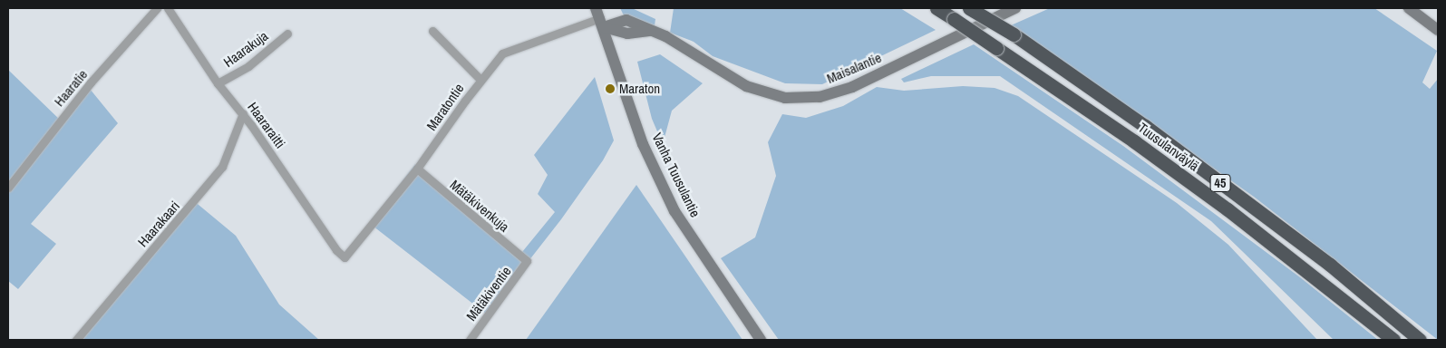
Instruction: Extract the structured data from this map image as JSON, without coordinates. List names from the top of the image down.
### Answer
{
  "streets": {
    "highway": ["Tuusulanväylä", "45"],
    "main road": ["Maisalantie", "Vanha Tuusulantie"],
    "street": [
      "Haarakuja",
      "Haaratie",
      "Maratontie",
      "Haararaitti",
      "Mätäkivenkuja",
      "Haarakaari",
      "Mätäkiventie"
    ]
  },
  "crossings": [
    ["Haarakuja", "Haararaitti"],
    ["Maisalantie", "Maratontie"],
    ["Maisalantie", "Vanha Tuusulantie"],
    ["Maratontie", "Haararaitti"],
    ["Maratontie", "Vanha Tuusulantie"],
    ["Maratontie", "Mätäkivenkuja"],
    ["Haararaitti", "Haarakaari"],
    ["Mätäkivenkuja", "Mätäkiventie"]
  ],
  "places": ["Maraton"]
}
